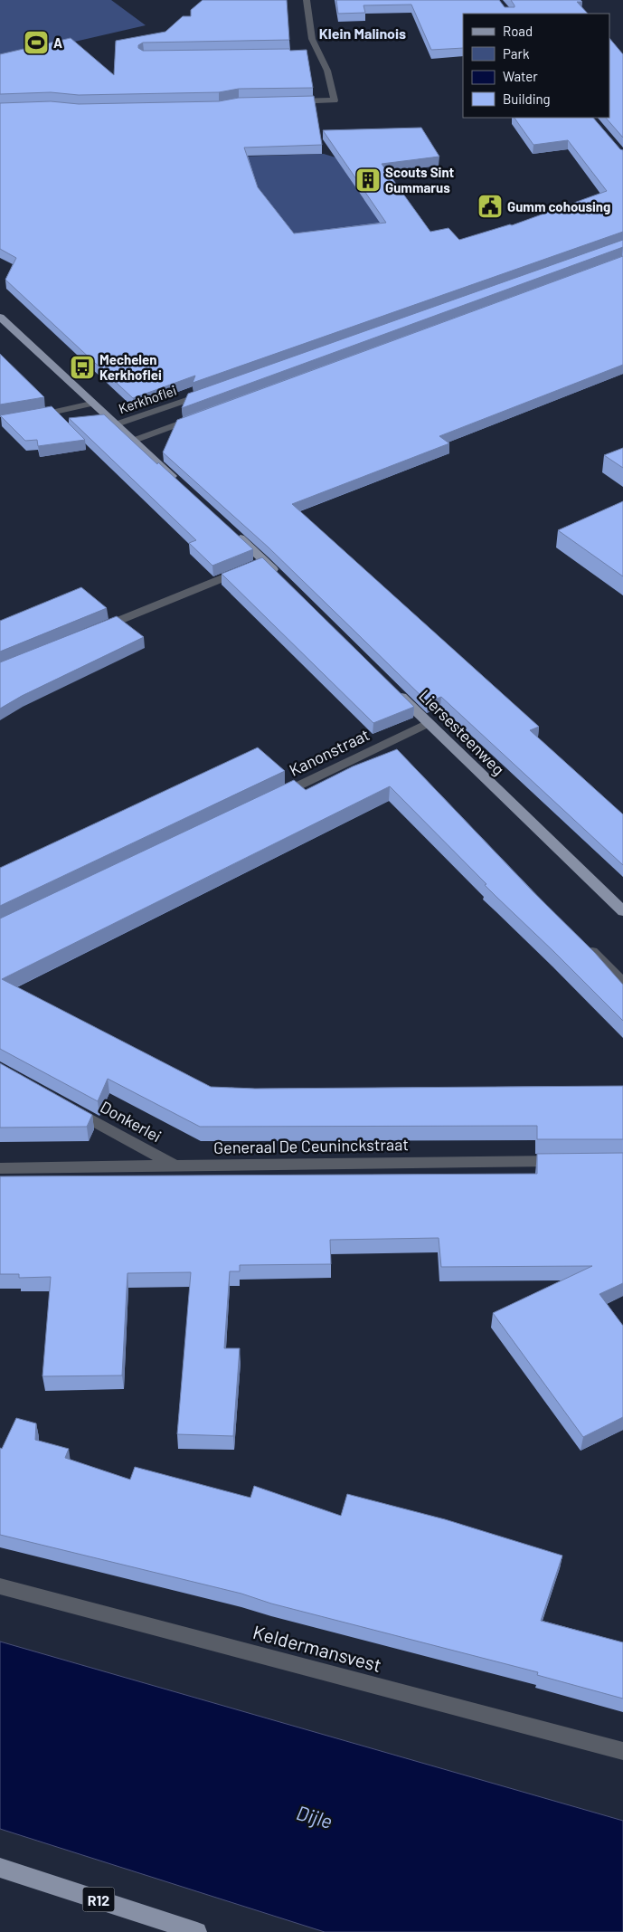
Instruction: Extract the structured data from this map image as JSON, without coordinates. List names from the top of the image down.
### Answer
{
  "streets": {
    "main road": ["Liersesteenweg", "R12"],
    "street": [
      "Kerkhoflei",
      "Kanonstraat",
      "Donkerlei",
      "Generaal De Ceuninckstraat",
      "Keldermansvest"
    ]
  },
  "crossings": [
    ["Liersesteenweg", "Kanonstraat"],
    ["Donkerlei", "Generaal De Ceuninckstraat"]
  ],
  "districts": ["Klein Malinois"],
  "water": ["Dijle"],
  "places": {
    "sports": ["A"],
    "building": ["Scouts Sint Gummarus"],
    "public building": ["Gumm cohousing"],
    "bus stop": ["Mechelen Kerkhoflei"]
  },
  "legend": [
    "Road",
    "Park",
    "Water",
    "Building"
  ]
}
